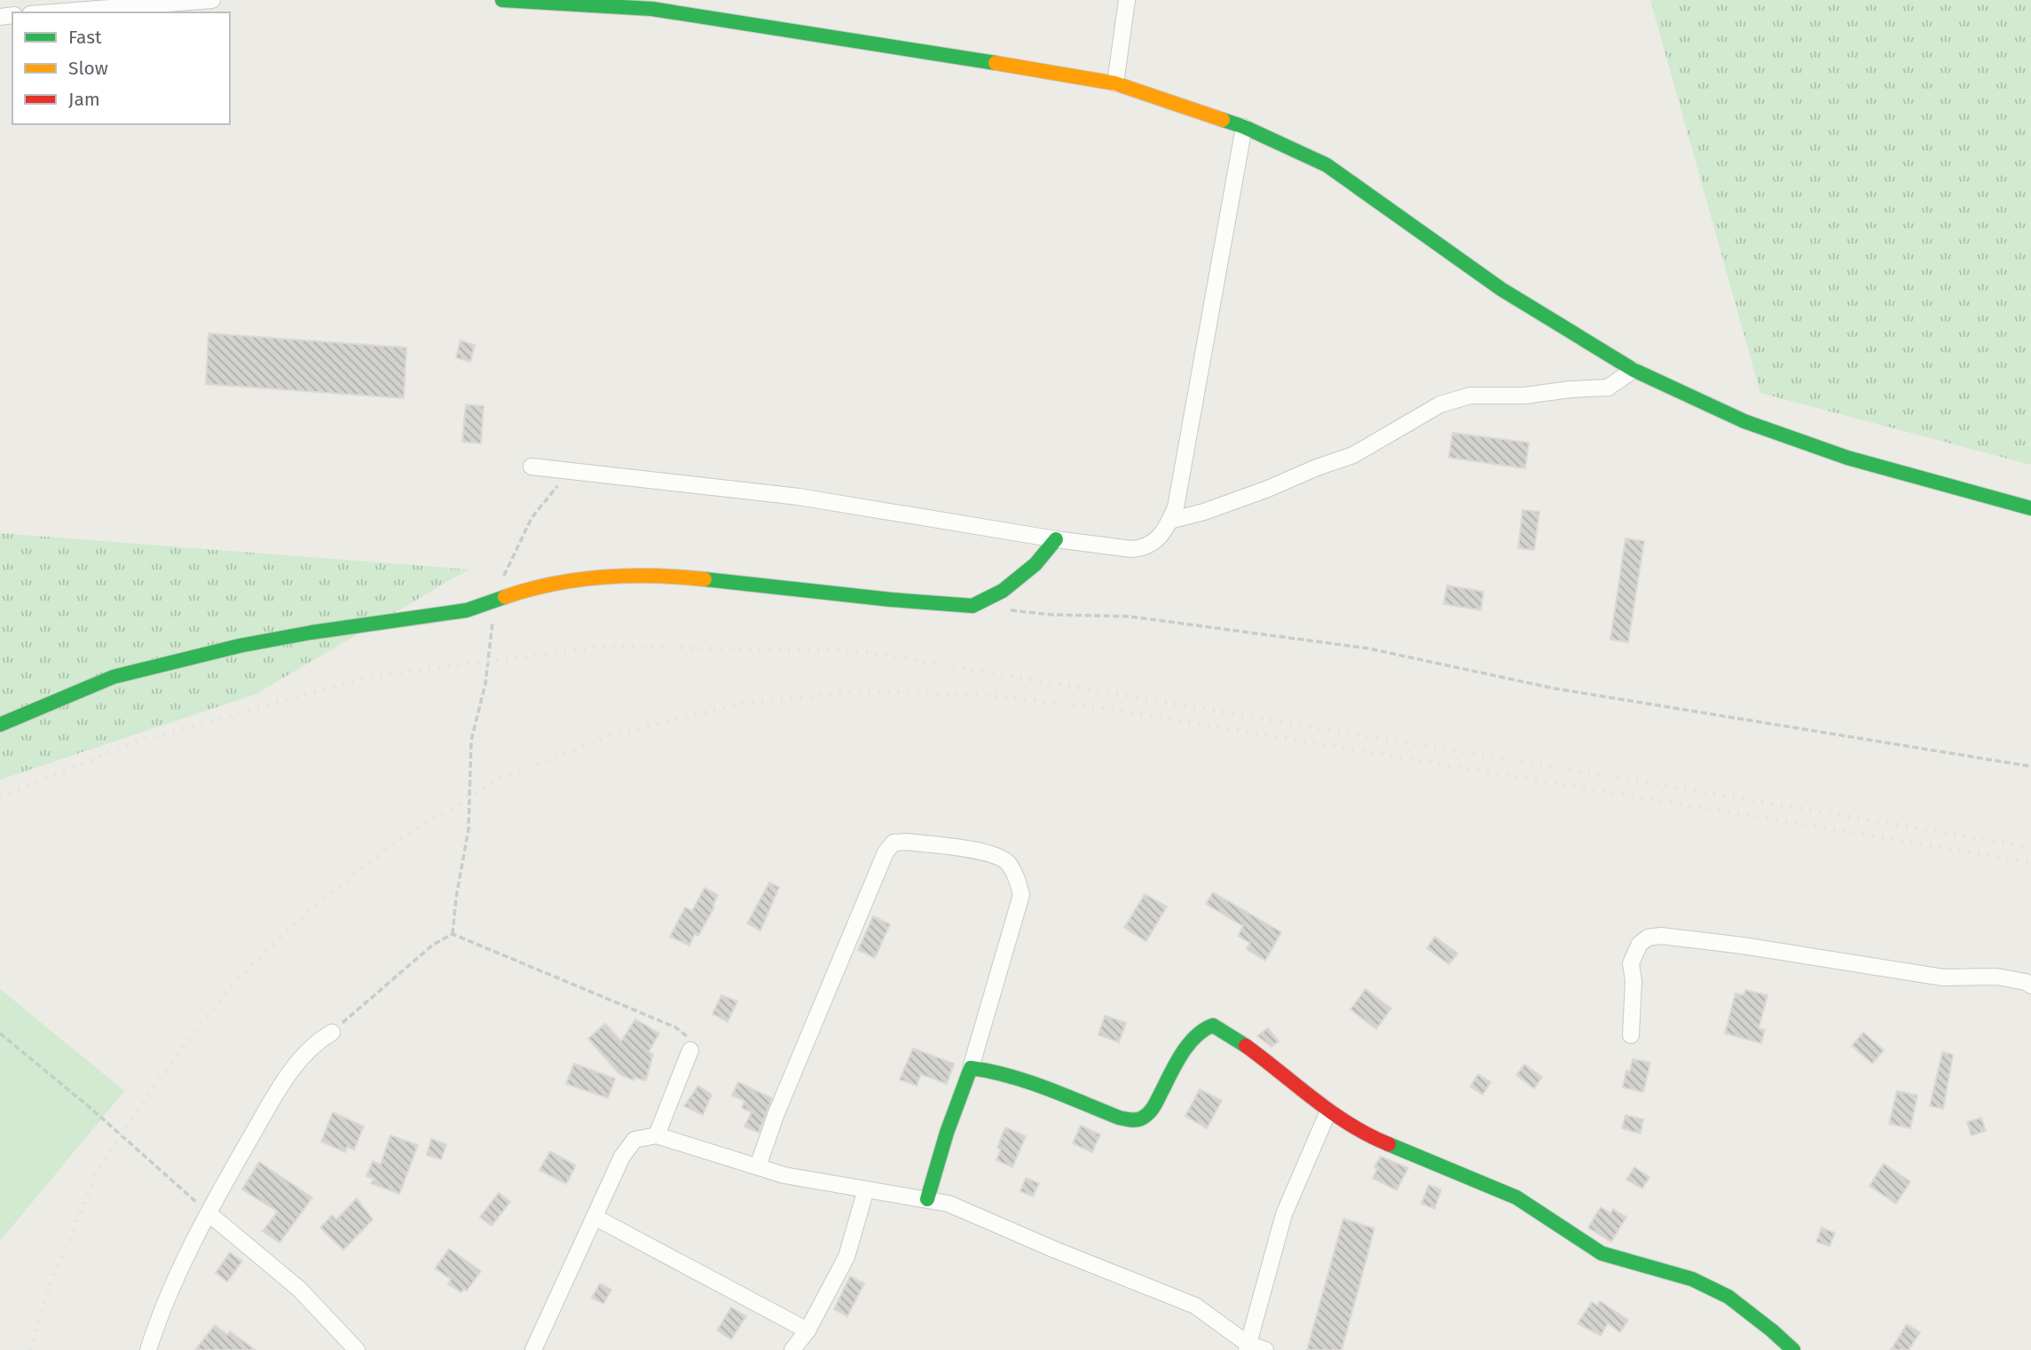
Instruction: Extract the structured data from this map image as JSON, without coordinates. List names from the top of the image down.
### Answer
{
  "legend": ["Fast", "Slow", "Jam"]
}
